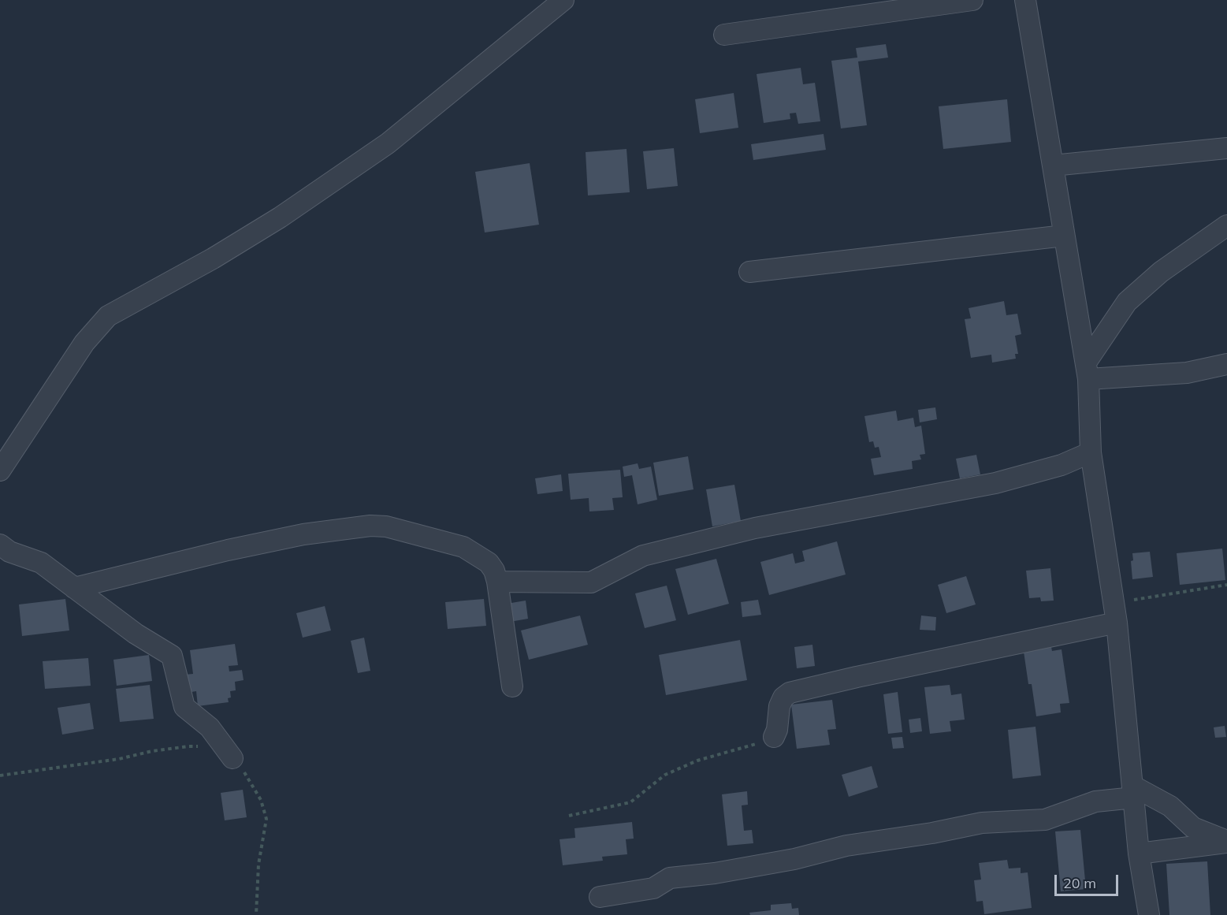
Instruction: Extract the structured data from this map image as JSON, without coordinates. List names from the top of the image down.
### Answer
{
  "scale_bar": "20 m"
}
